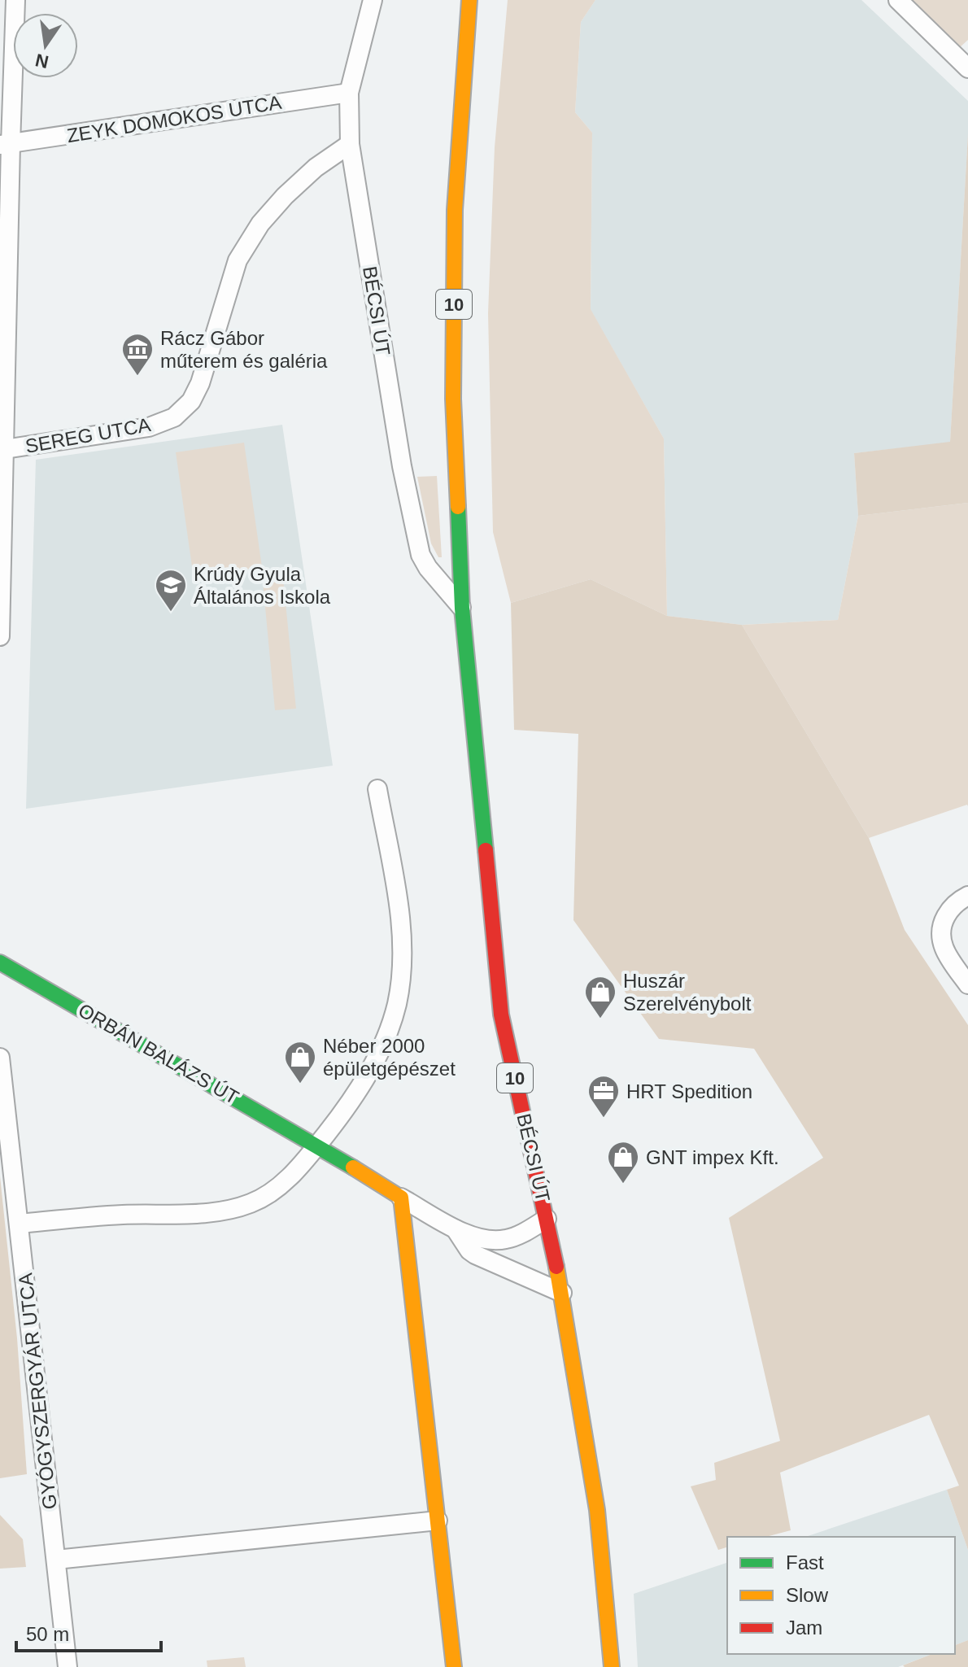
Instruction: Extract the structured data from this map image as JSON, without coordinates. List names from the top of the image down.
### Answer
{
  "streets": {
    "main road": ["10", "BÉCSI ÚT", "ORBÁN BALÁZS ÚT"],
    "street": ["ZEYK DOMOKOS UTCA", "SEREG UTCA", "GYÓGYSZERGYÁR UTCA"]
  },
  "crossings": [
    ["ZEYK DOMOKOS UTCA", "BÉCSI ÚT"],
    ["BÉCSI ÚT", "SEREG UTCA"],
    ["BÉCSI ÚT", "ORBÁN BALÁZS ÚT"]
  ],
  "places": {
    "museum": ["Rácz Gábor műterem és galéria"],
    "school or university": ["Krúdy Gyula Általános Iskola"],
    "shop": ["Huszár Szerelvénybolt", "Néber 2000 épületgépészet", "GNT impex Kft."],
    "office": ["HRT Spedition"]
  },
  "legend": ["Fast", "Slow", "Jam"],
  "scale_bar": "50 m",
  "north": "bottom"
}
